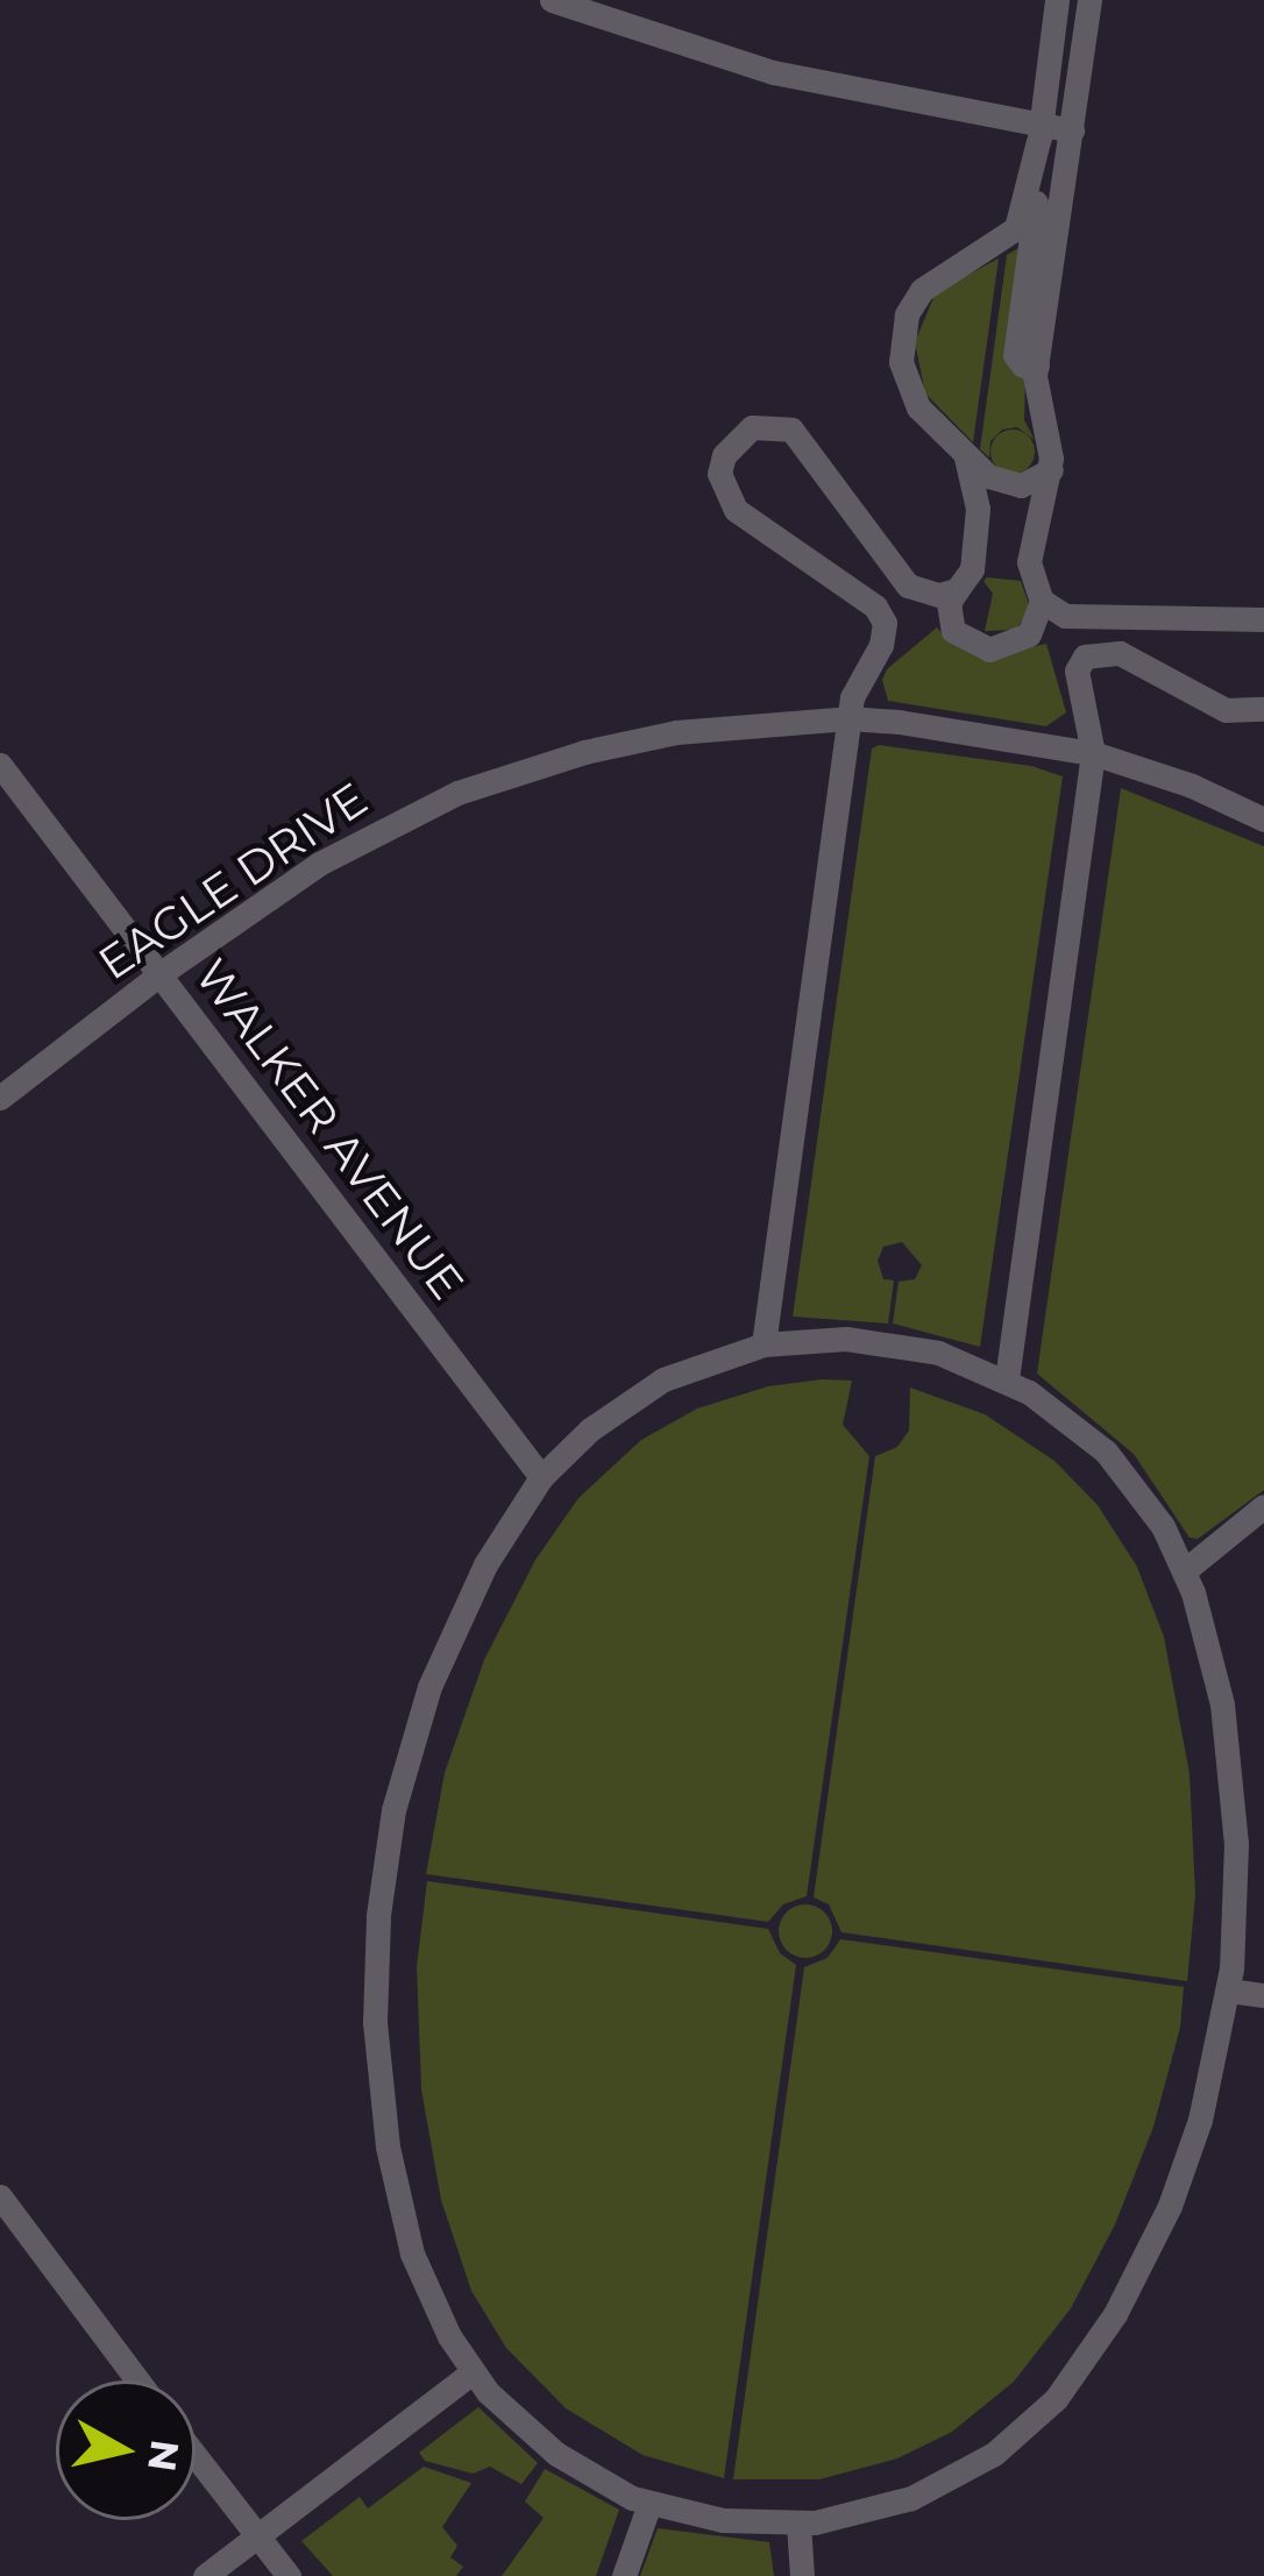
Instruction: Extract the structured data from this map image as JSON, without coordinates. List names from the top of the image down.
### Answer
{
  "streets": {
    "street": ["EAGLE DRIVE", "WALKER AVENUE"]
  },
  "crossings": [
    ["EAGLE DRIVE", "WALKER AVENUE"]
  ],
  "north": "right"
}
